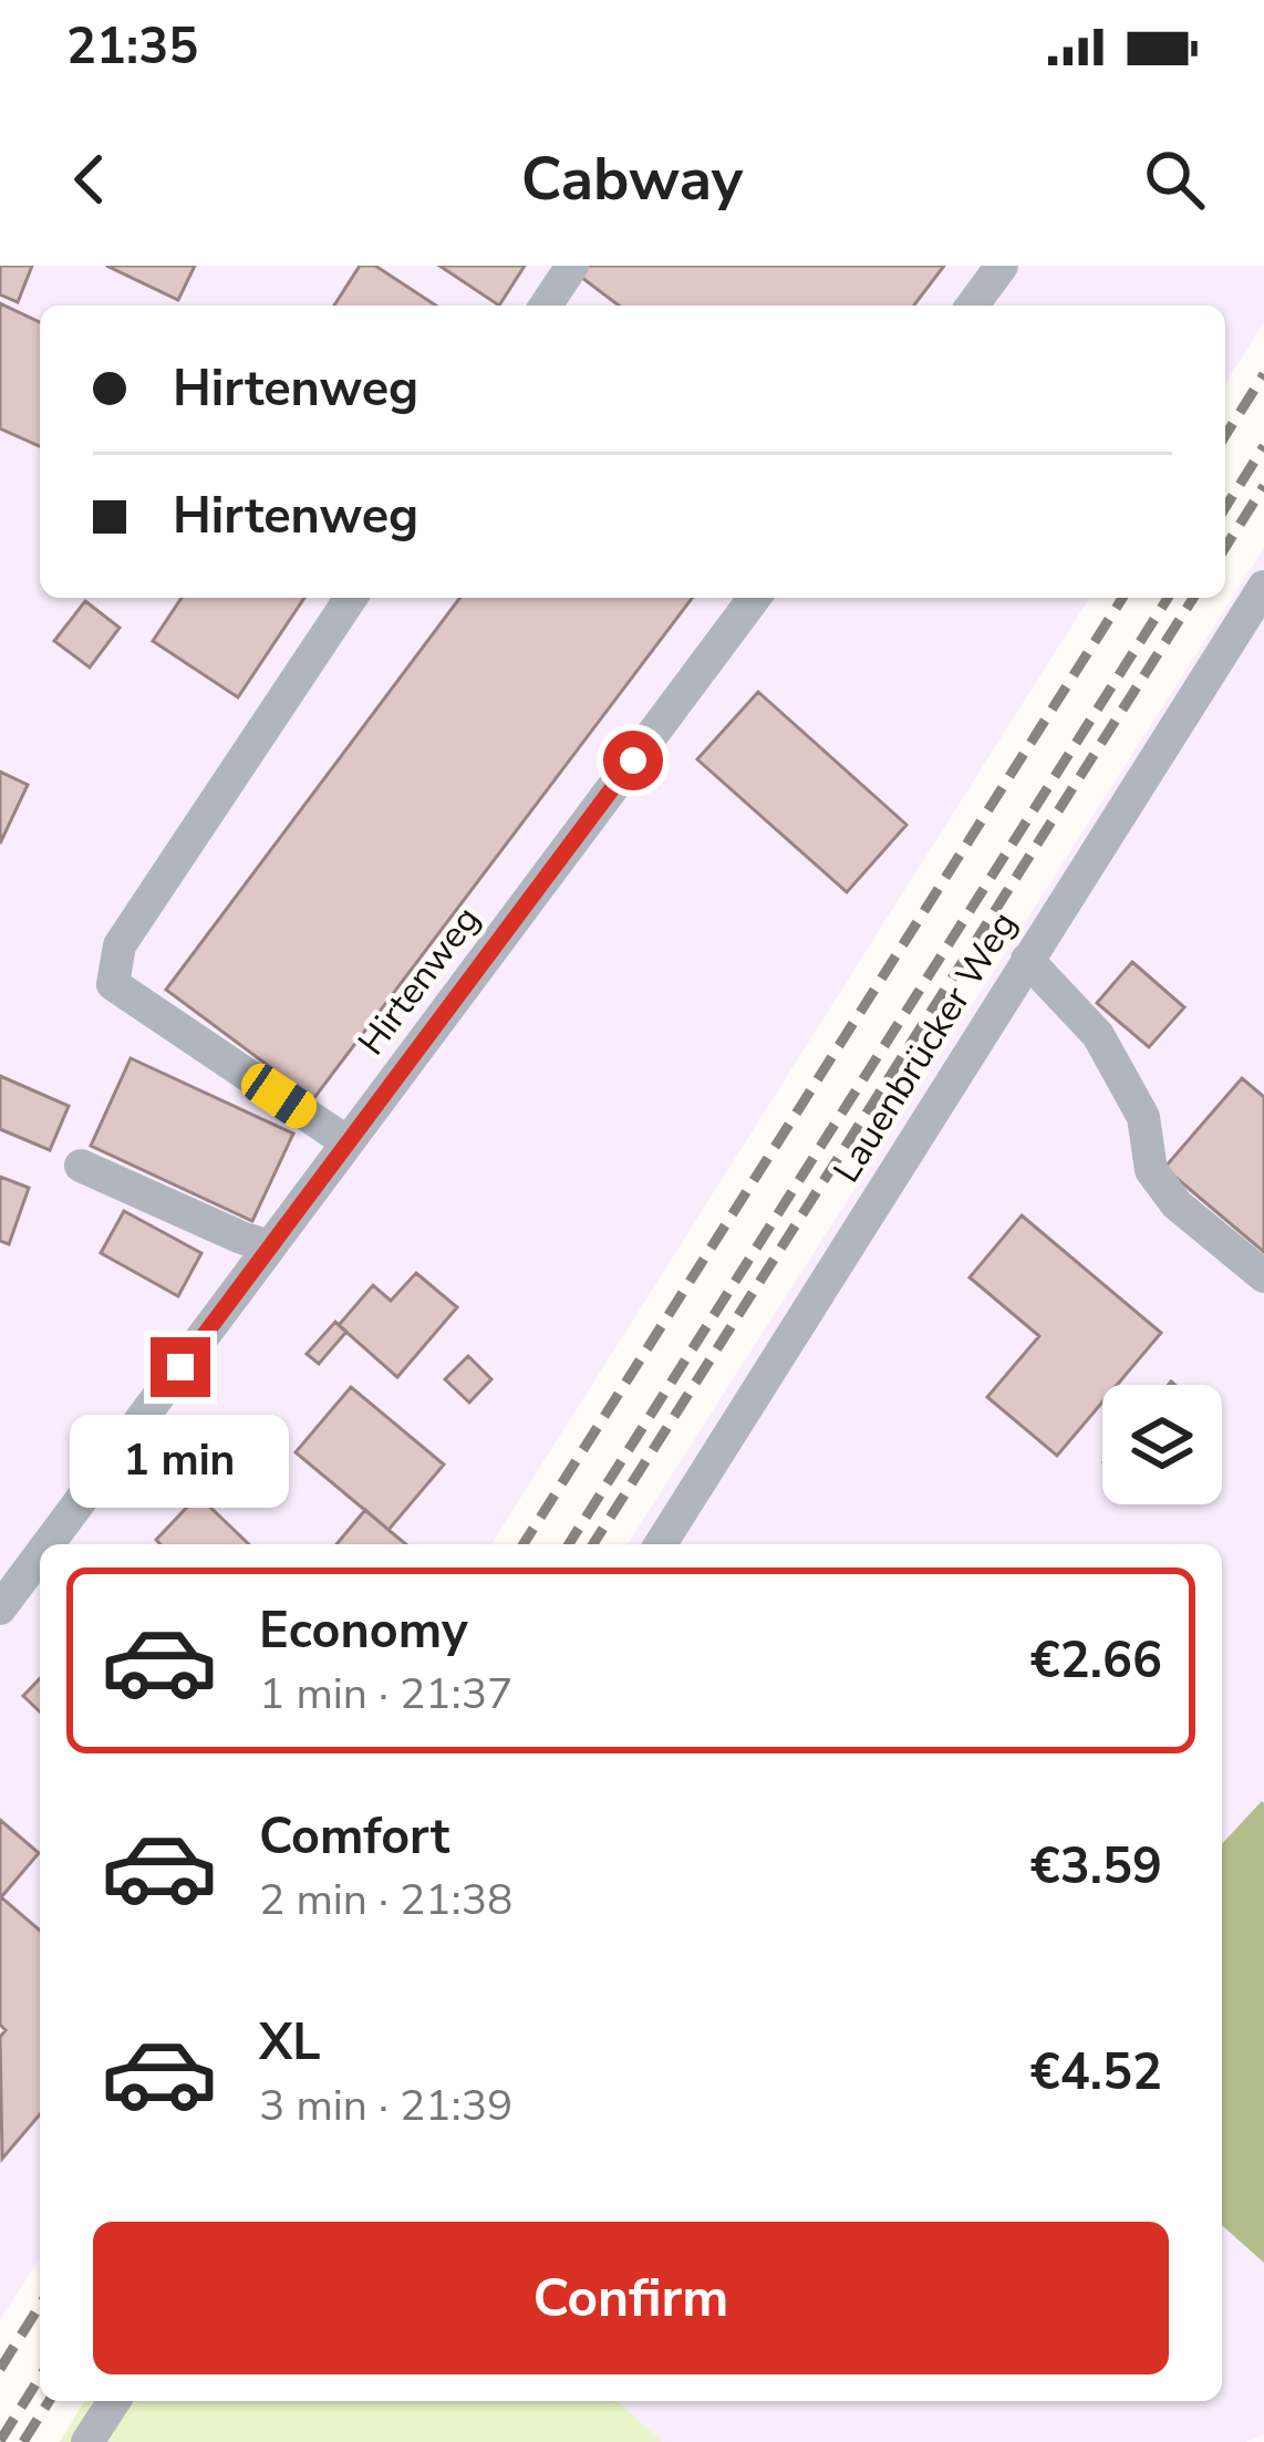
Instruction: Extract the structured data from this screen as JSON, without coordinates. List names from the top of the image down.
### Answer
{
  "streets": {
    "street": ["Hirtenweg", "Lauenbrücker Weg"]
  },
  "page": {
    "status": "21:35",
    "header": "Cabway",
    "banner": ["Hirtenweg", "Hirtenweg"],
    "bubble": "1 min",
    "list": [
      {
        "name": "Economy",
        "note": "1 min · 21:37",
        "value": "€2.66"
      },
      {
        "name": "Comfort",
        "note": "2 min · 21:38",
        "value": "€3.59"
      },
      {
        "name": "XL",
        "note": "3 min · 21:39",
        "value": "€4.52"
      }
    ],
    "buttons": "Confirm"
  }
}
